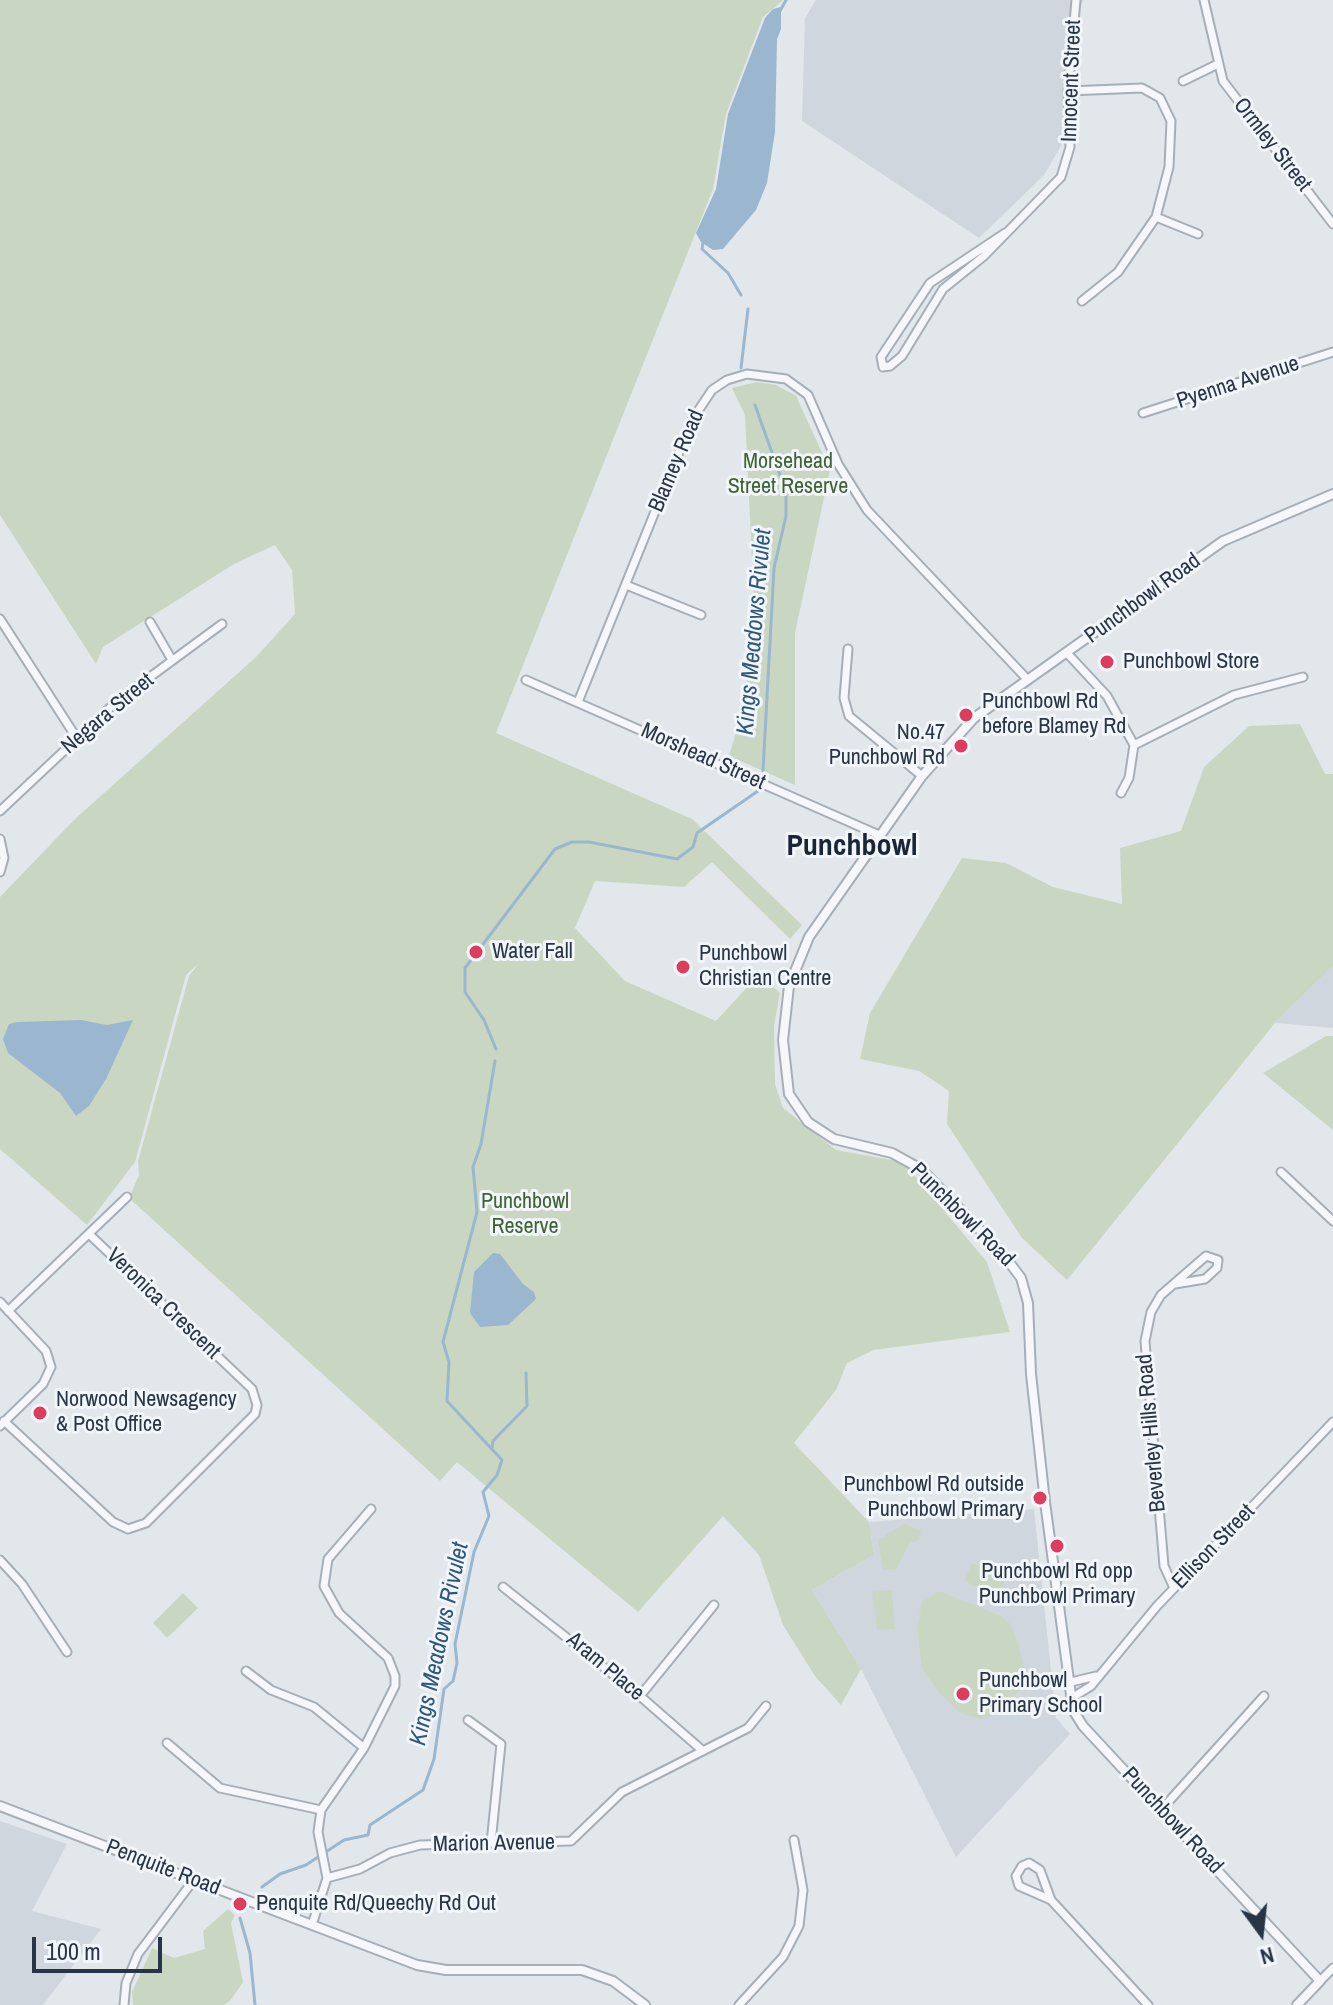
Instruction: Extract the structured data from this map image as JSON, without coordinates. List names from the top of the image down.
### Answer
{
  "streets": {
    "street": [
      "Innocent Street",
      "Ormley Street",
      "Pyenna Avenue",
      "Blamey Road",
      "Punchbowl Road",
      "Negara Street",
      "Morshead Street",
      "Veronica Crescent",
      "Beverley Hills Road",
      "Ellison Street",
      "Aram Place",
      "Marion Avenue",
      "Penquite Road"
    ]
  },
  "crossings": [
    ["Blamey Road", "Punchbowl Road"],
    ["Blamey Road", "Morshead Street"],
    ["Punchbowl Road", "Morshead Street"],
    ["Punchbowl Road", "Ellison Street"],
    ["Beverley Hills Road", "Ellison Street"],
    ["Aram Place", "Marion Avenue"]
  ],
  "districts": ["Punchbowl"],
  "water": ["Kings Meadows Rivulet"],
  "parks": ["Morsehead Street Reserve", "Punchbowl Reserve"],
  "places": [
    "Punchbowl Store",
    "Punchbowl Rd before Blamey Rd",
    "No.47 Punchbowl Rd",
    "Water Fall",
    "Punchbowl Christian Centre",
    "Norwood Newsagency & Post Office",
    "Punchbowl Rd outside Punchbowl Primary",
    "Punchbowl Rd opp Punchbowl Primary",
    "Punchbowl Primary School",
    "Penquite Rd/Queechy Rd Out"
  ],
  "scale_bar": "100 m",
  "north": "bottom"
}
